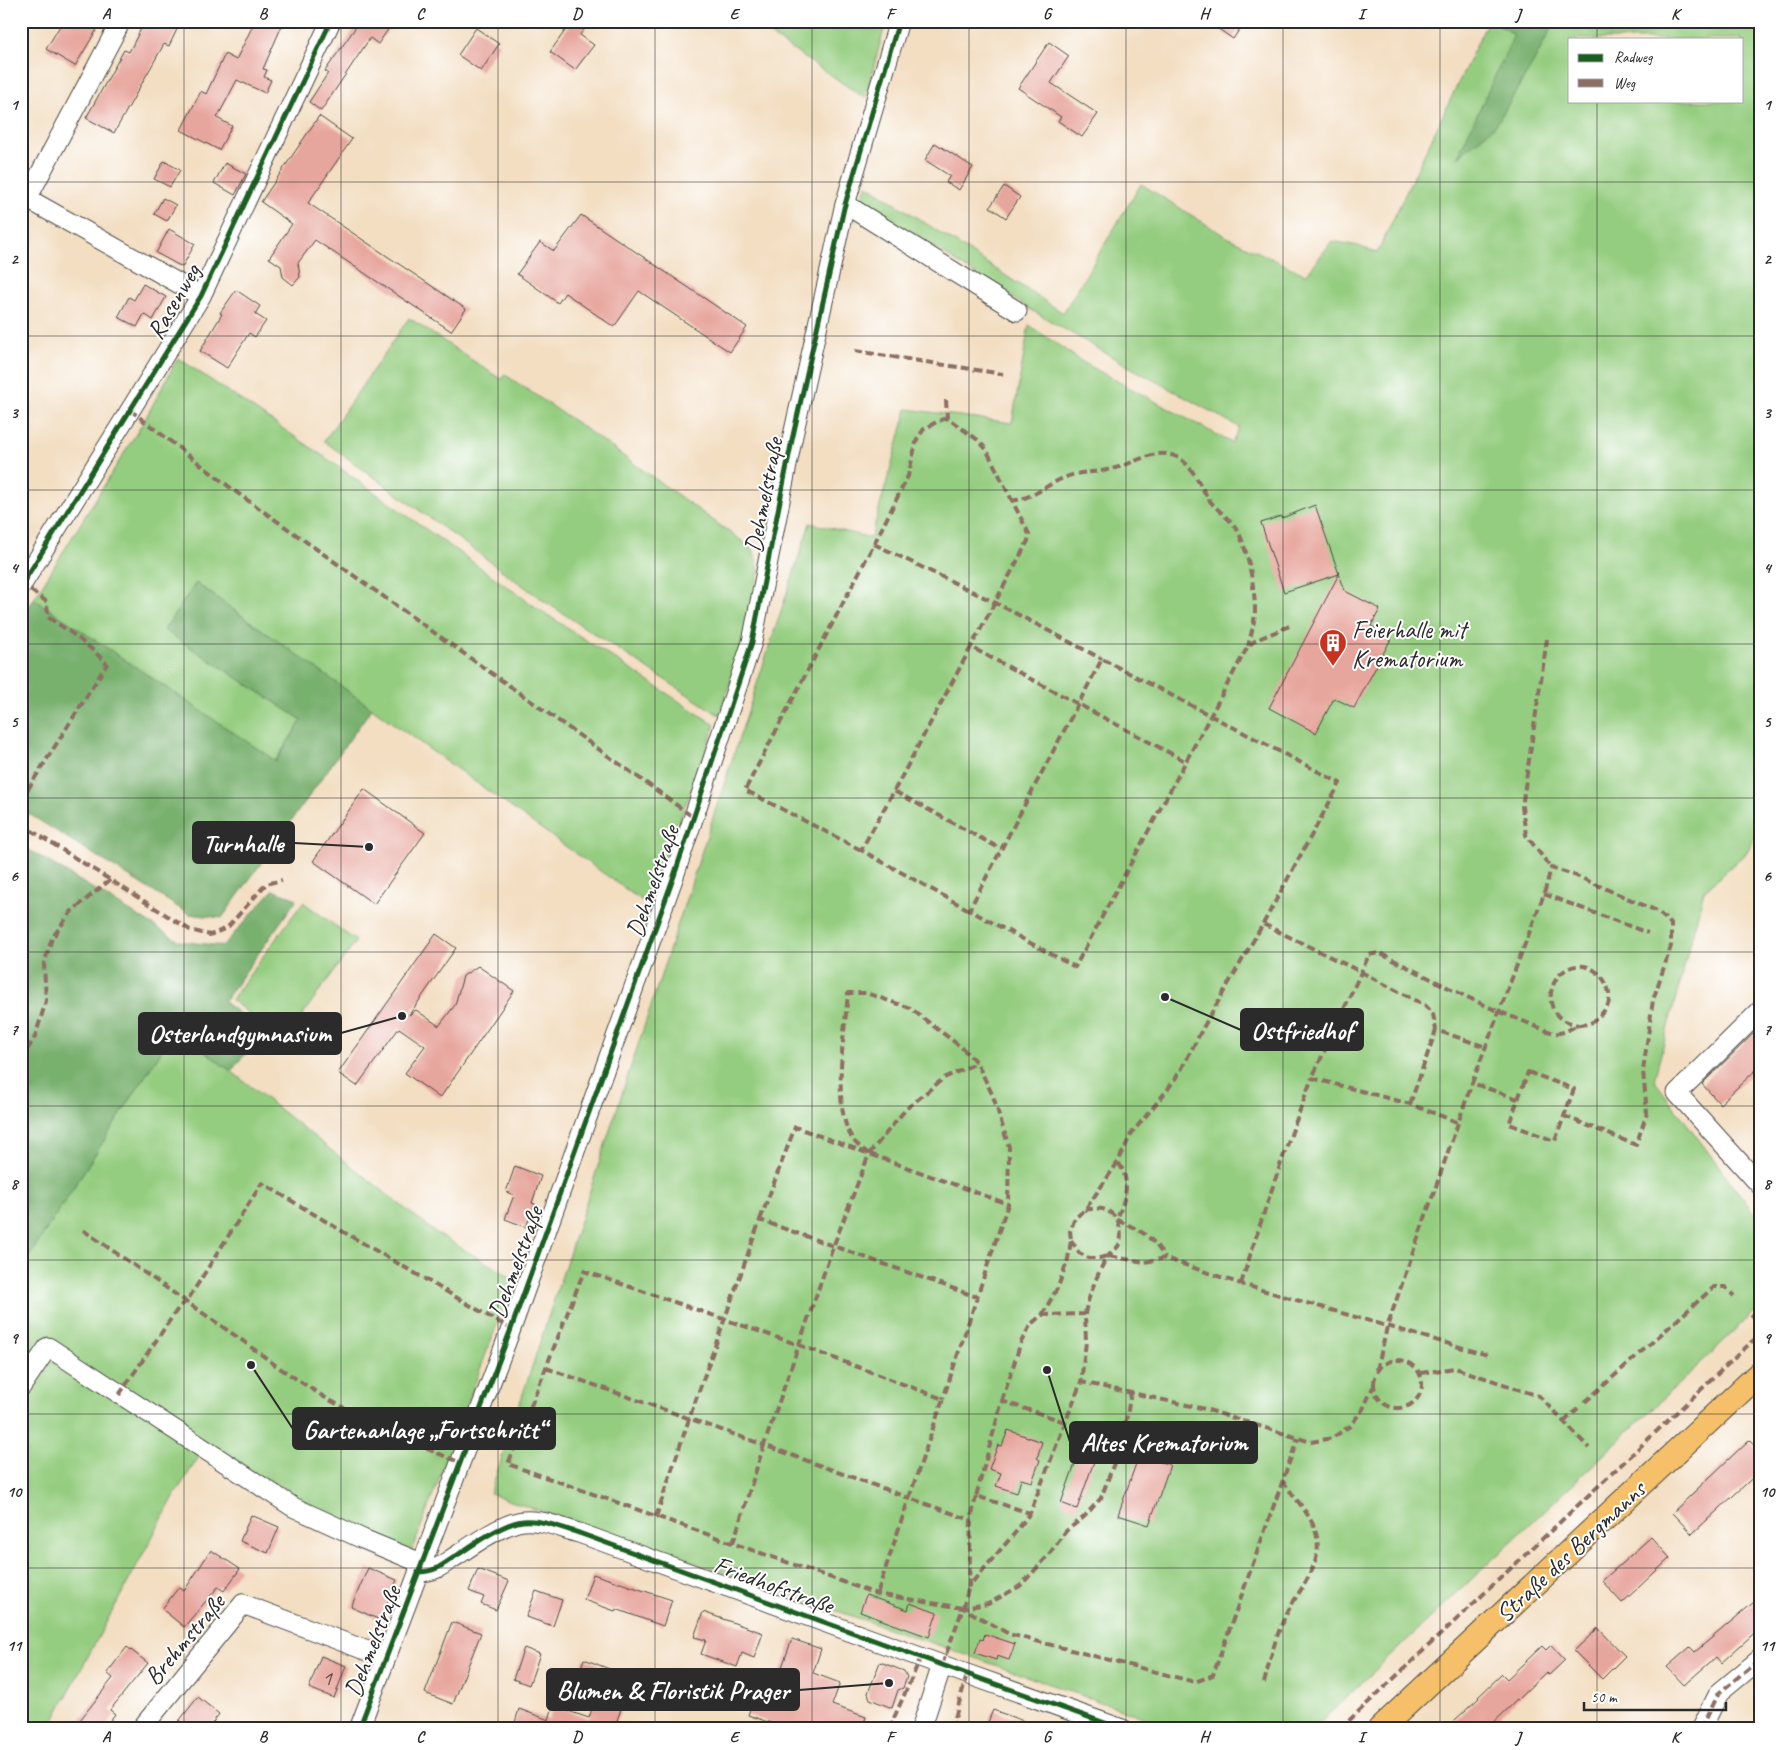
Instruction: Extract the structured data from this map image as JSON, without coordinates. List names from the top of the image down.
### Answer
{
  "streets": {
    "main road": ["Straße des Bergmanns"],
    "street": [
      "Rasenweg",
      "Dehmelstraße",
      "Friedhofstraße",
      "Brehmstraße"
    ]
  },
  "crossings": [
    ["Dehmelstraße", "Friedhofstraße"],
    ["Dehmelstraße", "Brehmstraße"]
  ],
  "places": {
    "building": ["Feierhalle mit Krematorium"],
    "other": [
      "Turnhalle",
      "Ostfriedhof",
      "Osterlandgymnasium",
      "Gartenanlage „Fortschritt“",
      "Altes Krematorium",
      "Blumen & Floristik Prager"
    ]
  },
  "house_numbers": ["1"],
  "legend": ["Radweg", "Weg"],
  "scale_bar": "50 m",
  "grid": {
    "columns": [
      "A",
      "B",
      "C",
      "D",
      "E",
      "F",
      "G",
      "H",
      "I",
      "J",
      "K"
    ],
    "rows": [
      "1",
      "2",
      "3",
      "4",
      "5",
      "6",
      "7",
      "8",
      "9",
      "10",
      "11"
    ]
  }
}
